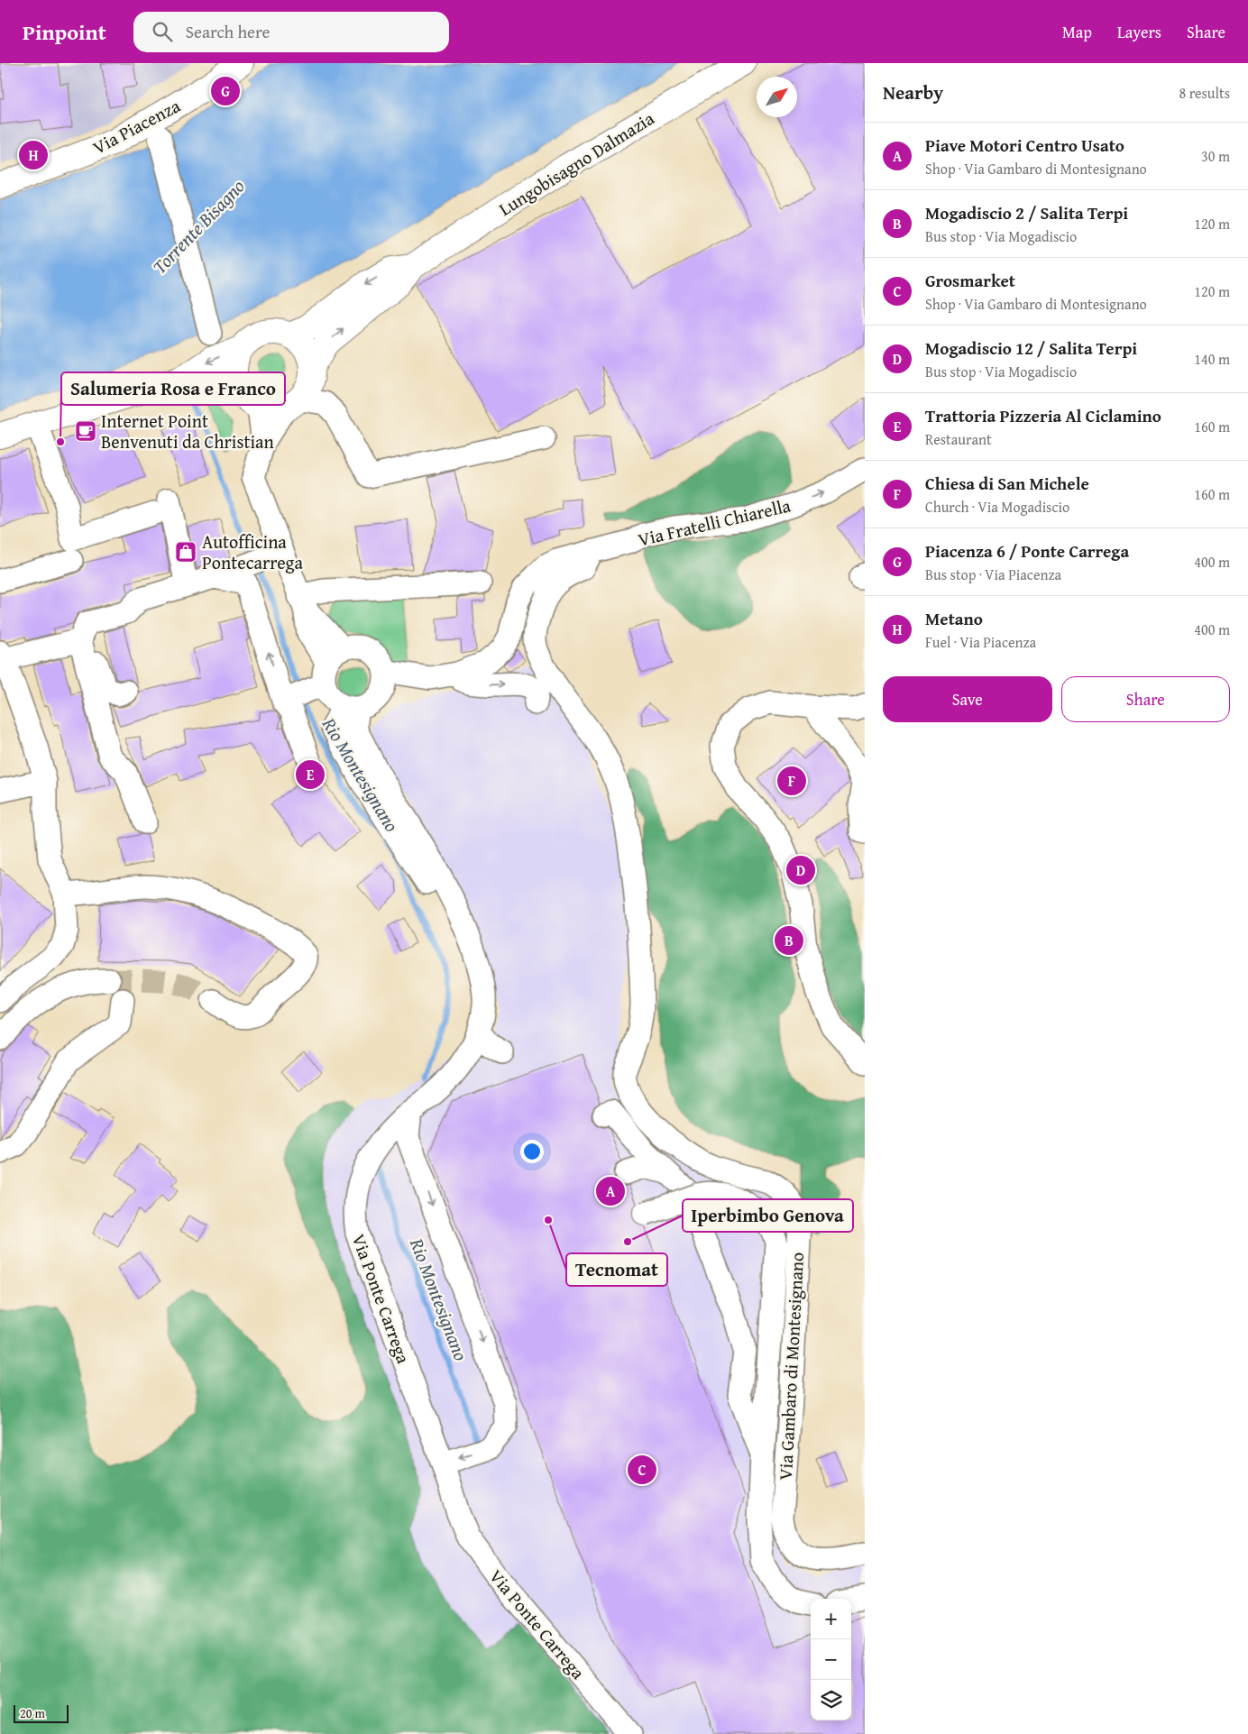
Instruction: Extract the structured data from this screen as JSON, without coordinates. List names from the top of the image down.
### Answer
{
  "streets": {
    "main road": ["Via Piacenza", "Lungobisagno Dalmazia"],
    "street": ["Via Fratelli Chiarella", "Via Ponte Carrega", "Via Gambaro di Montesignano"]
  },
  "crossings": [
    ["Via Fratelli Chiarella", "Via Ponte Carrega"],
    ["Via Fratelli Chiarella", "Via Gambaro di Montesignano"]
  ],
  "one_way": ["Via Fratelli Chiarella"],
  "water": ["Torrente Bisagno", "Rio Montesignano"],
  "places": {
    "cafe": ["Internet Point Benvenuti da Christian"],
    "other": ["Salumeria Rosa e Franco", "Tecnomat", "Iperbimbo Genova"],
    "shop": ["Autofficina Pontecarrega"]
  },
  "scale_bar": "20 m",
  "north": "top right",
  "page": {
    "header": "Pinpoint",
    "search": "Search here",
    "nav": ["Map", "Layers", "Share"],
    "heading": ["Nearby", "8 results"],
    "pins": [
      "G",
      "H",
      "E",
      "F",
      "D",
      "B",
      "A",
      "C"
    ],
    "list": [
      {
        "mark": "A",
        "name": "Piave Motori Centro Usato",
        "note": "Shop · Via Gambaro di Montesignano",
        "value": "30 m"
      },
      {
        "mark": "B",
        "name": "Mogadiscio 2 / Salita Terpi",
        "note": "Bus stop · Via Mogadiscio",
        "value": "120 m"
      },
      {
        "mark": "C",
        "name": "Grosmarket",
        "note": "Shop · Via Gambaro di Montesignano",
        "value": "120 m"
      },
      {
        "mark": "D",
        "name": "Mogadiscio 12 / Salita Terpi",
        "note": "Bus stop · Via Mogadiscio",
        "value": "140 m"
      },
      {
        "mark": "E",
        "name": "Trattoria Pizzeria Al Ciclamino",
        "note": "Restaurant",
        "value": "160 m"
      },
      {
        "mark": "F",
        "name": "Chiesa di San Michele",
        "note": "Church · Via Mogadiscio",
        "value": "160 m"
      },
      {
        "mark": "G",
        "name": "Piacenza 6 / Ponte Carrega",
        "note": "Bus stop · Via Piacenza",
        "value": "400 m"
      },
      {
        "mark": "H",
        "name": "Metano",
        "note": "Fuel · Via Piacenza",
        "value": "400 m"
      }
    ],
    "buttons": ["Save", "Share"],
    "map_buttons": ["+", "−"],
    "scale": "20 m"
  }
}
